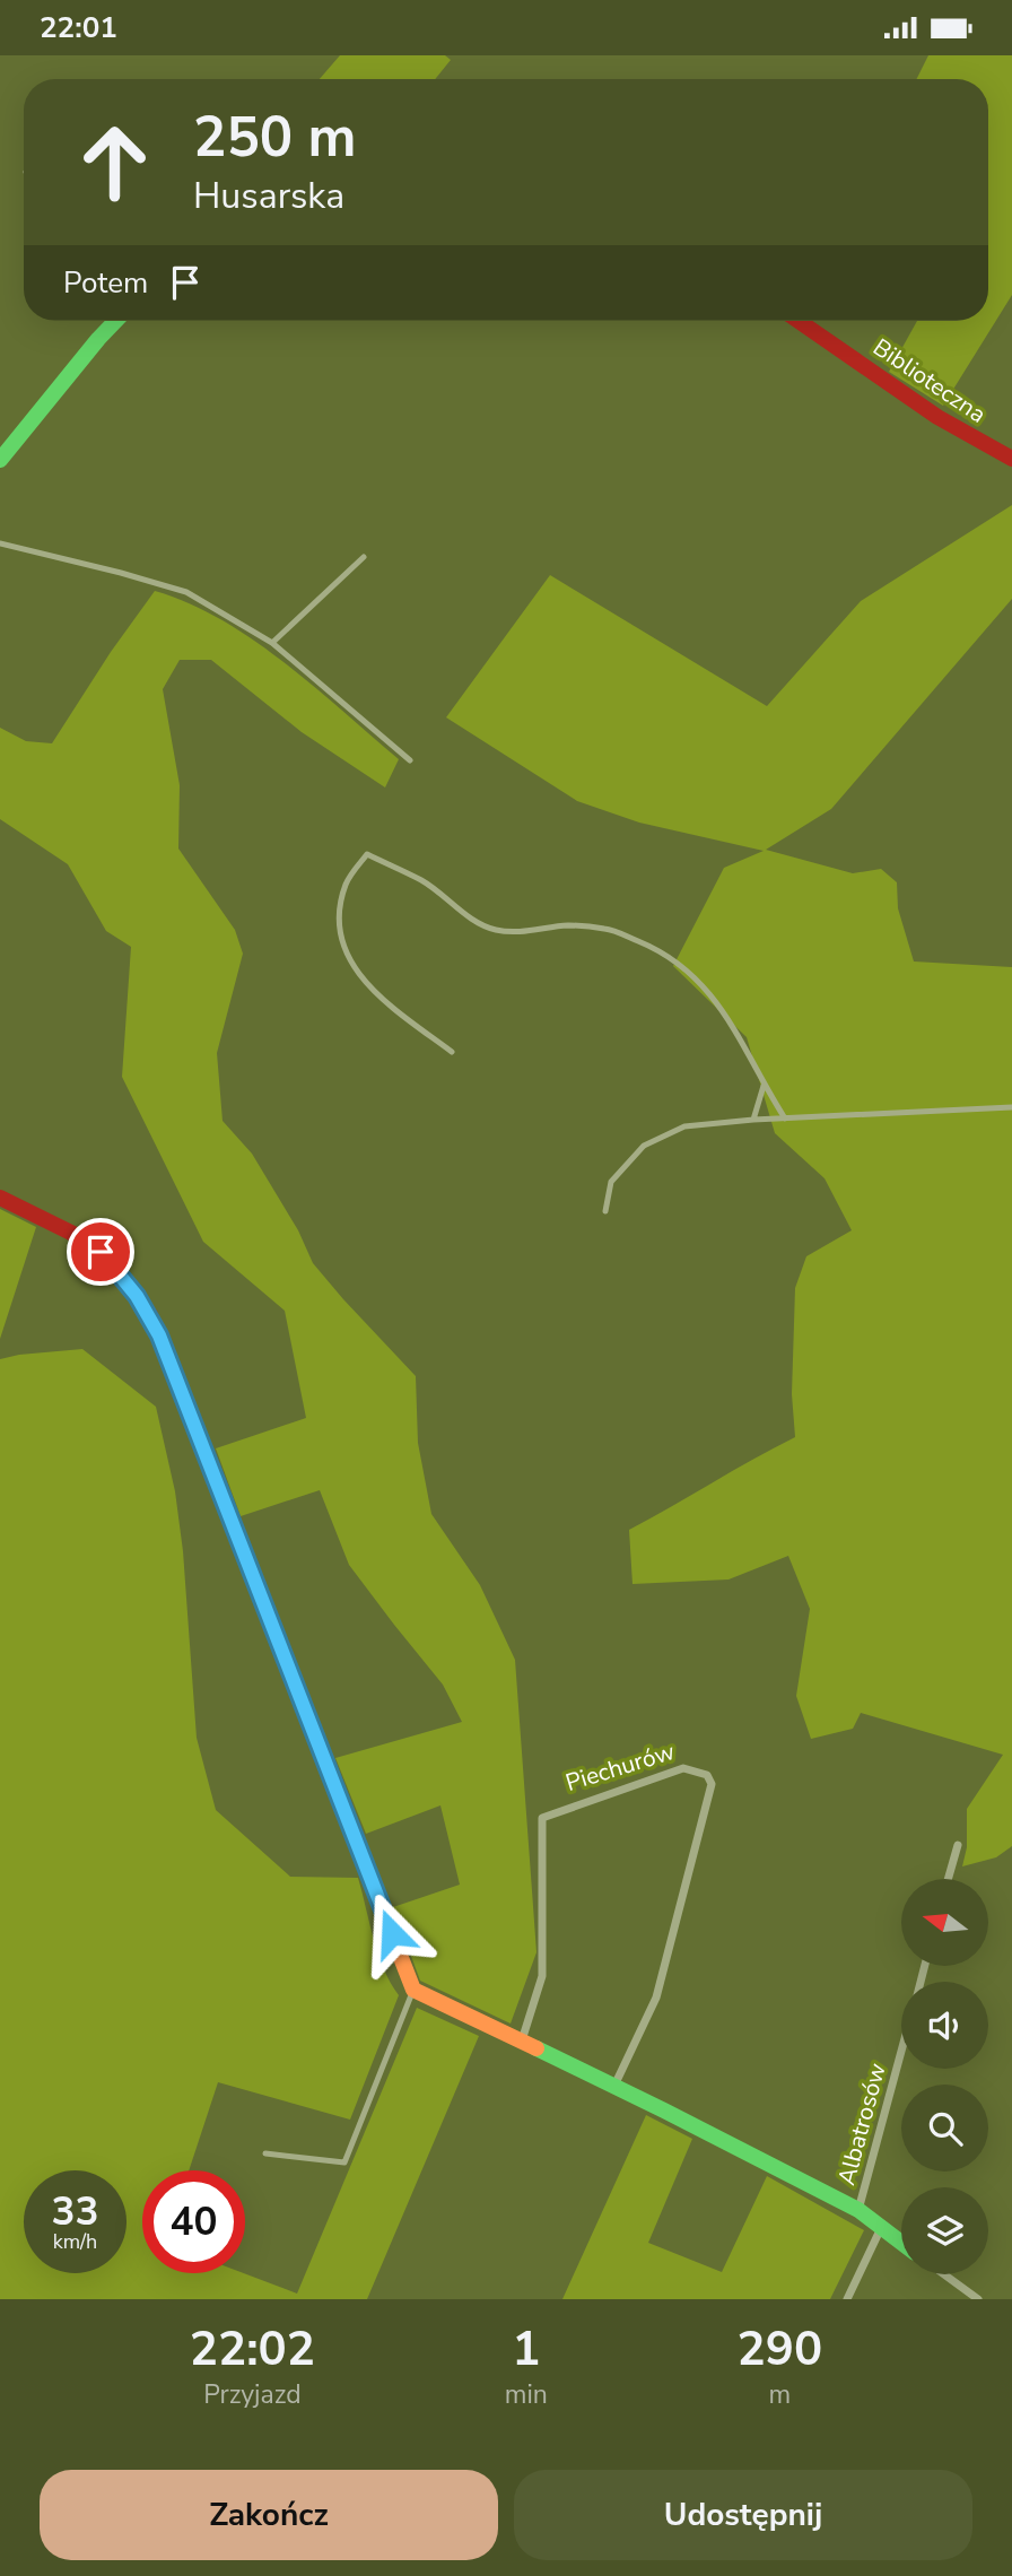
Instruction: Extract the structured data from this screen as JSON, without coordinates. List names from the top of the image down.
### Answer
{
  "streets": {
    "street": ["Biblioteczna", "Piechurów", "Albatrosów"]
  },
  "north": "left",
  "page": {
    "status": "22:01",
    "turn": ["250 m", "Husarska"],
    "then": "Potem",
    "speed": "33 km/h",
    "limit": "40",
    "eta": [
      "22:02",
      "Przyjazd",
      "1",
      "min",
      "290",
      "m"
    ],
    "buttons": ["Zakończ", "Udostępnij"]
  }
}
